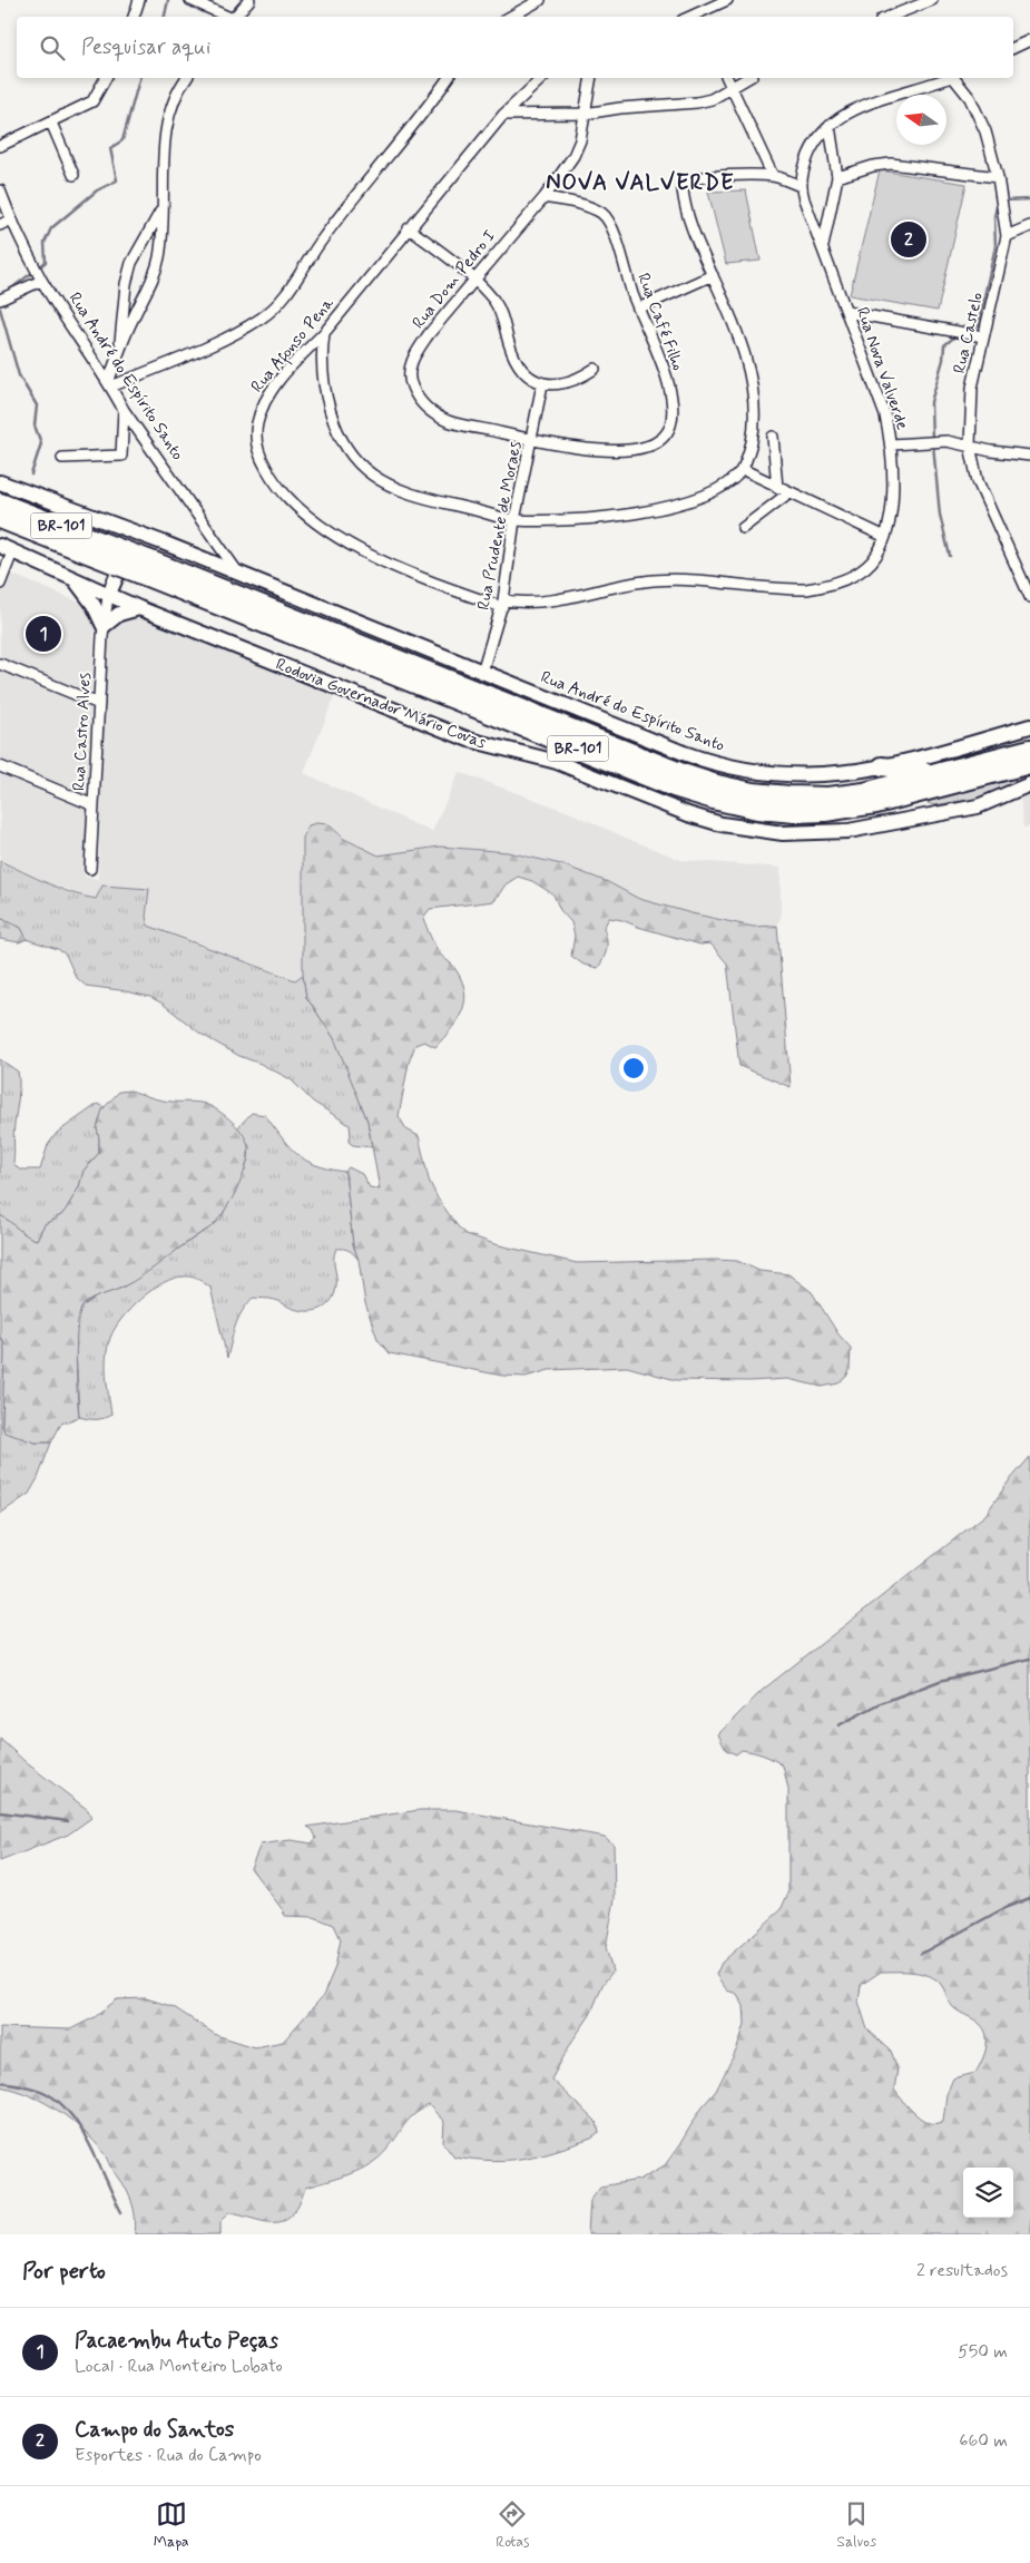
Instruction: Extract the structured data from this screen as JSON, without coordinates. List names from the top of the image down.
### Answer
{
  "streets": {
    "highway": ["BR-101", "Rodovia Governador Mário Covas"],
    "street": [
      "Rua Dom Pedro I",
      "Rua Café Filho",
      "Rua Castelo",
      "Rua Afonso Pena",
      "Rua Nova Valverde",
      "Rua André do Espírito Santo",
      "Rua Prudente de Moraes",
      "Rua Castro Alves"
    ]
  },
  "crossings": [
    ["Rua Dom Pedro I", "Rua Café Filho"],
    ["Rua Dom Pedro I", "Rua Prudente de Moraes"],
    ["Rua Café Filho", "Rua Prudente de Moraes"],
    ["Rua Castelo", "Rua Nova Valverde"],
    ["Rua Afonso Pena", "Rua Nova Valverde"],
    ["Rua Afonso Pena", "Rua Prudente de Moraes"],
    ["Rua Nova Valverde", "Rua Prudente de Moraes"],
    ["Rua André do Espírito Santo", "Rua Prudente de Moraes"],
    ["Rodovia Governador Mário Covas", "Rua Castro Alves"]
  ],
  "districts": ["NOVA VALVERDE"],
  "north": "left",
  "page": {
    "search": "Pesquisar aqui",
    "pins": ["2", "1"],
    "heading": ["Por perto", "2 resultados"],
    "list": [
      {
        "mark": "1",
        "name": "Pacaembu Auto Peças",
        "note": "Local · Rua Monteiro Lobato",
        "value": "550 m"
      },
      {
        "mark": "2",
        "name": "Campo do Santos",
        "note": "Esportes · Rua do Campo",
        "value": "660 m"
      }
    ],
    "nav": ["Mapa", "Rotas", "Salvos"]
  }
}
